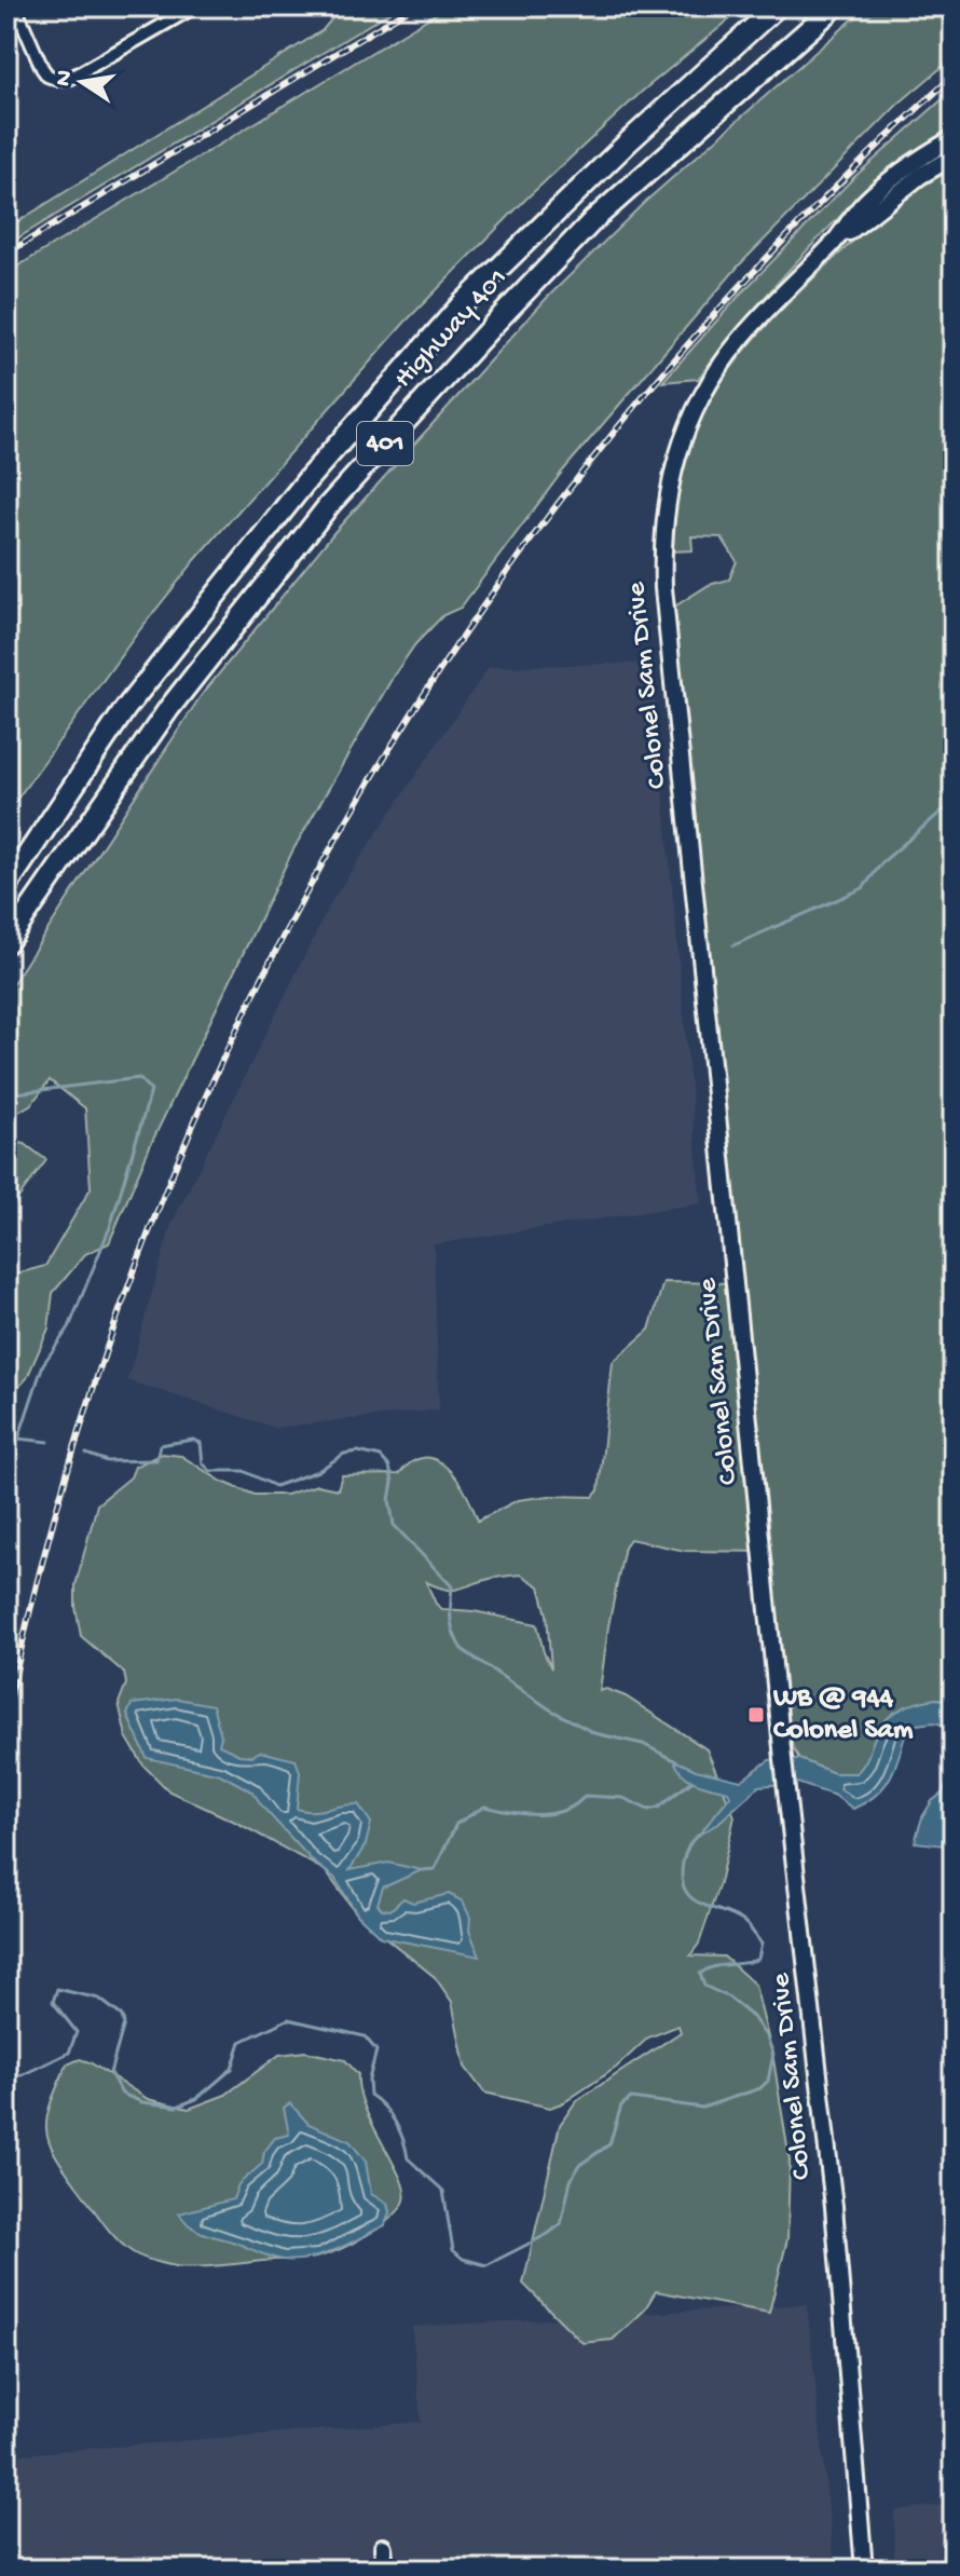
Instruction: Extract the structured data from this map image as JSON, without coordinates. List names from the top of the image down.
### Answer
{
  "streets": {
    "highway": ["Highway 401", "401"],
    "street": ["Colonel Sam Drive"]
  },
  "places": {
    "transit": ["WB @ 944 Colonel Sam"]
  },
  "north": "left"
}
